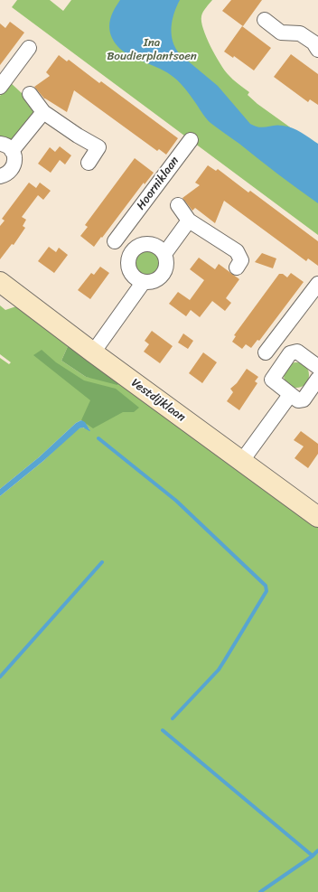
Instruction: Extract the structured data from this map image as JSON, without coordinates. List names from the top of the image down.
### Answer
{
  "streets": {
    "street": ["Hoorniklaan", "Vestdijklaan"]
  },
  "parks": ["Ina Boudierplantsoen"]
}
